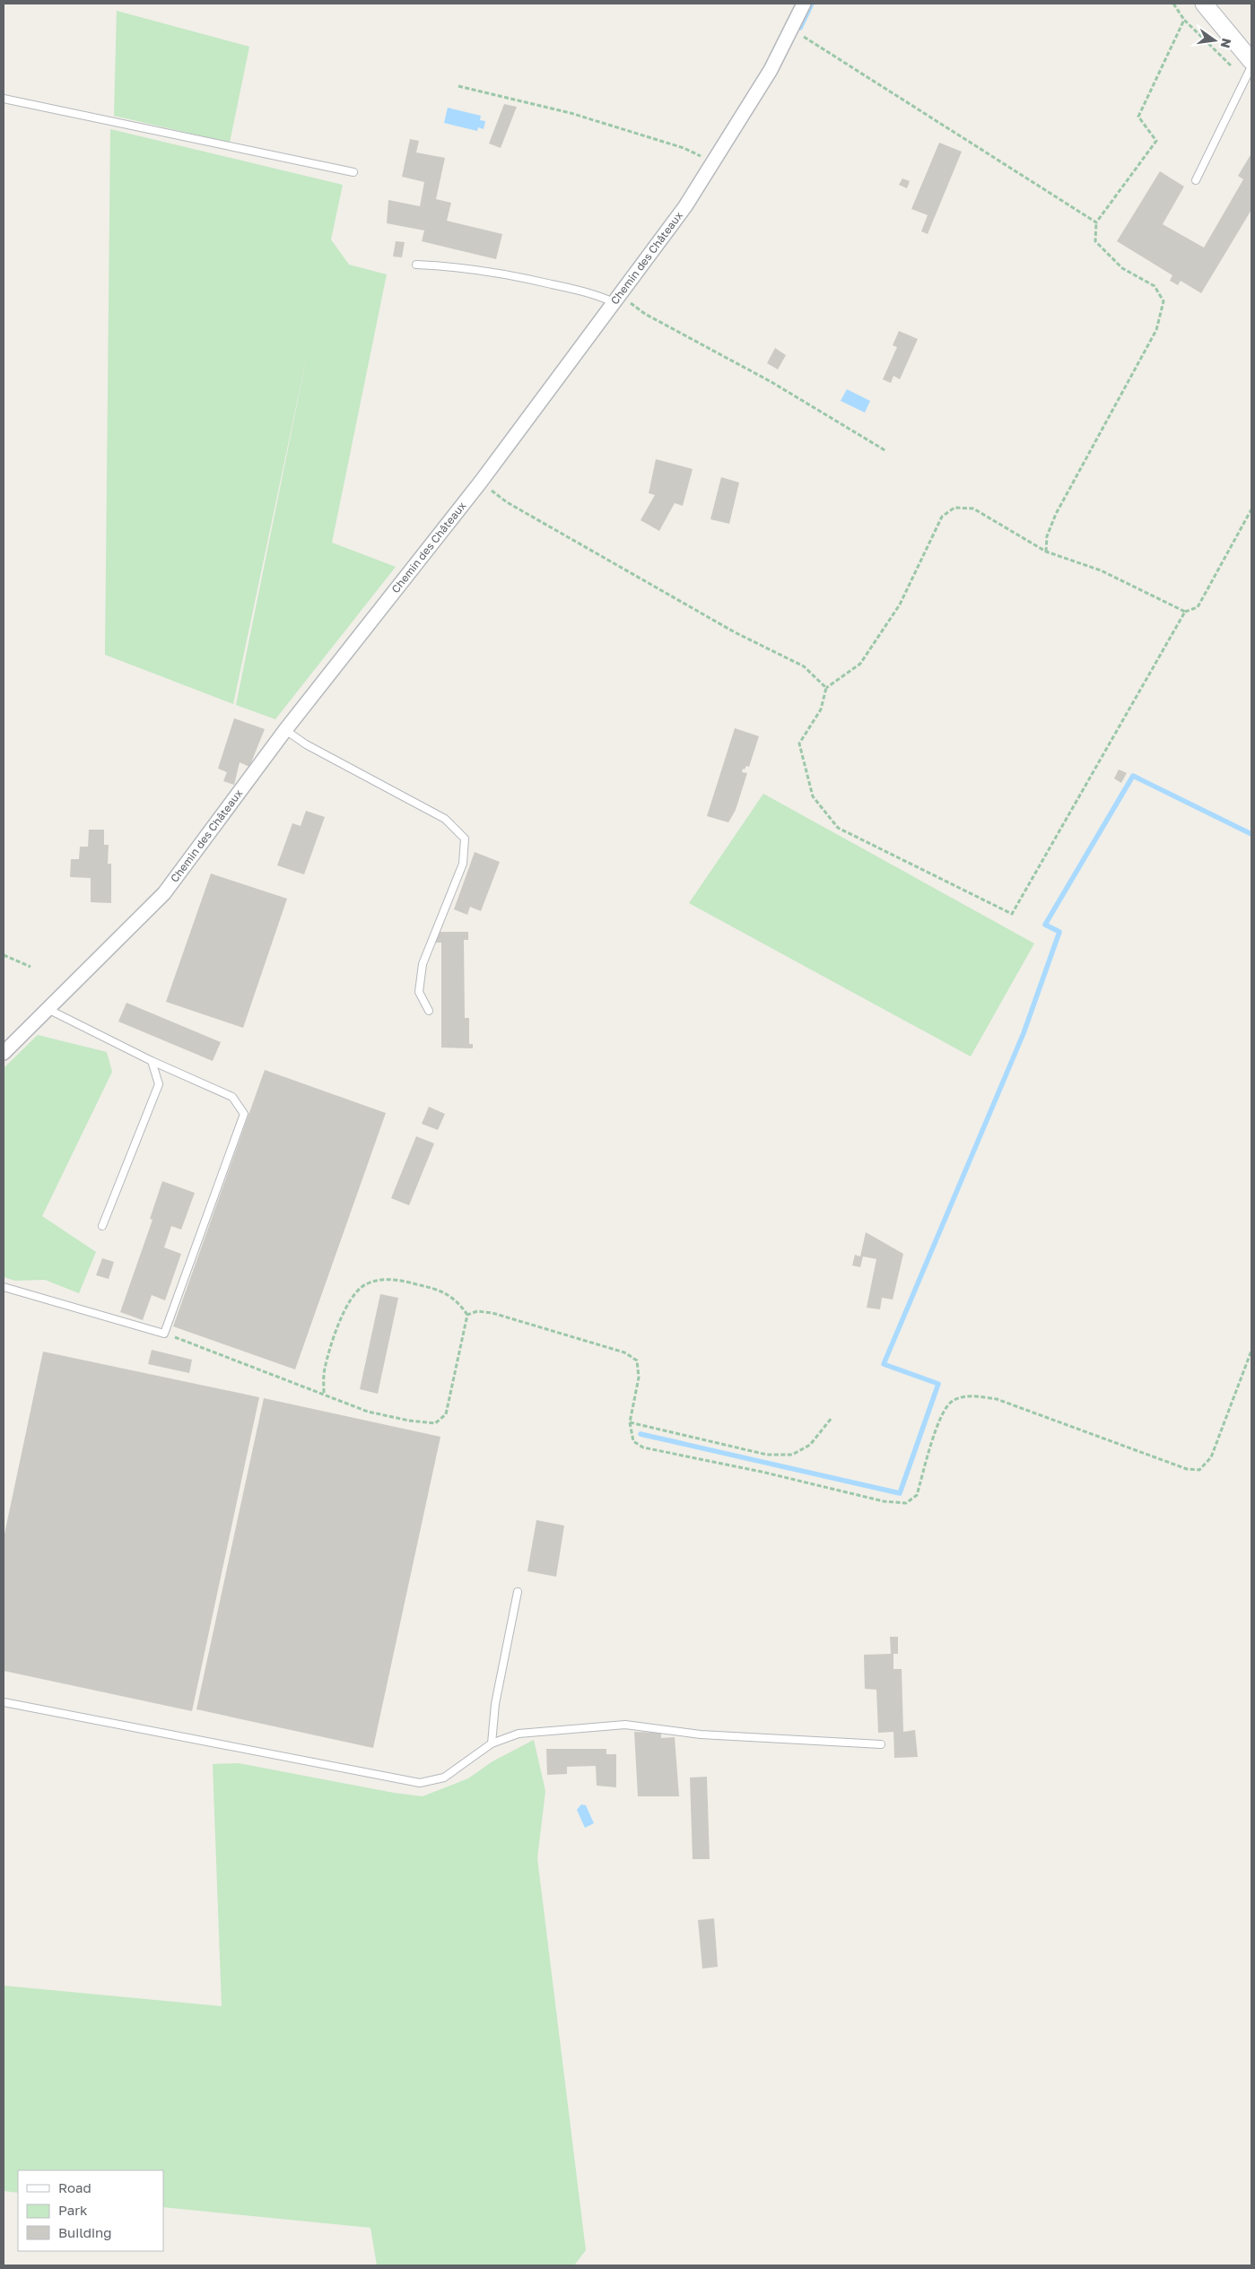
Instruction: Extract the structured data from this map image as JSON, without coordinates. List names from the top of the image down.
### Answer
{
  "streets": {
    "street": ["Chemin des Châteaux"]
  },
  "legend": ["Road", "Park", "Building"],
  "north": "right"
}
